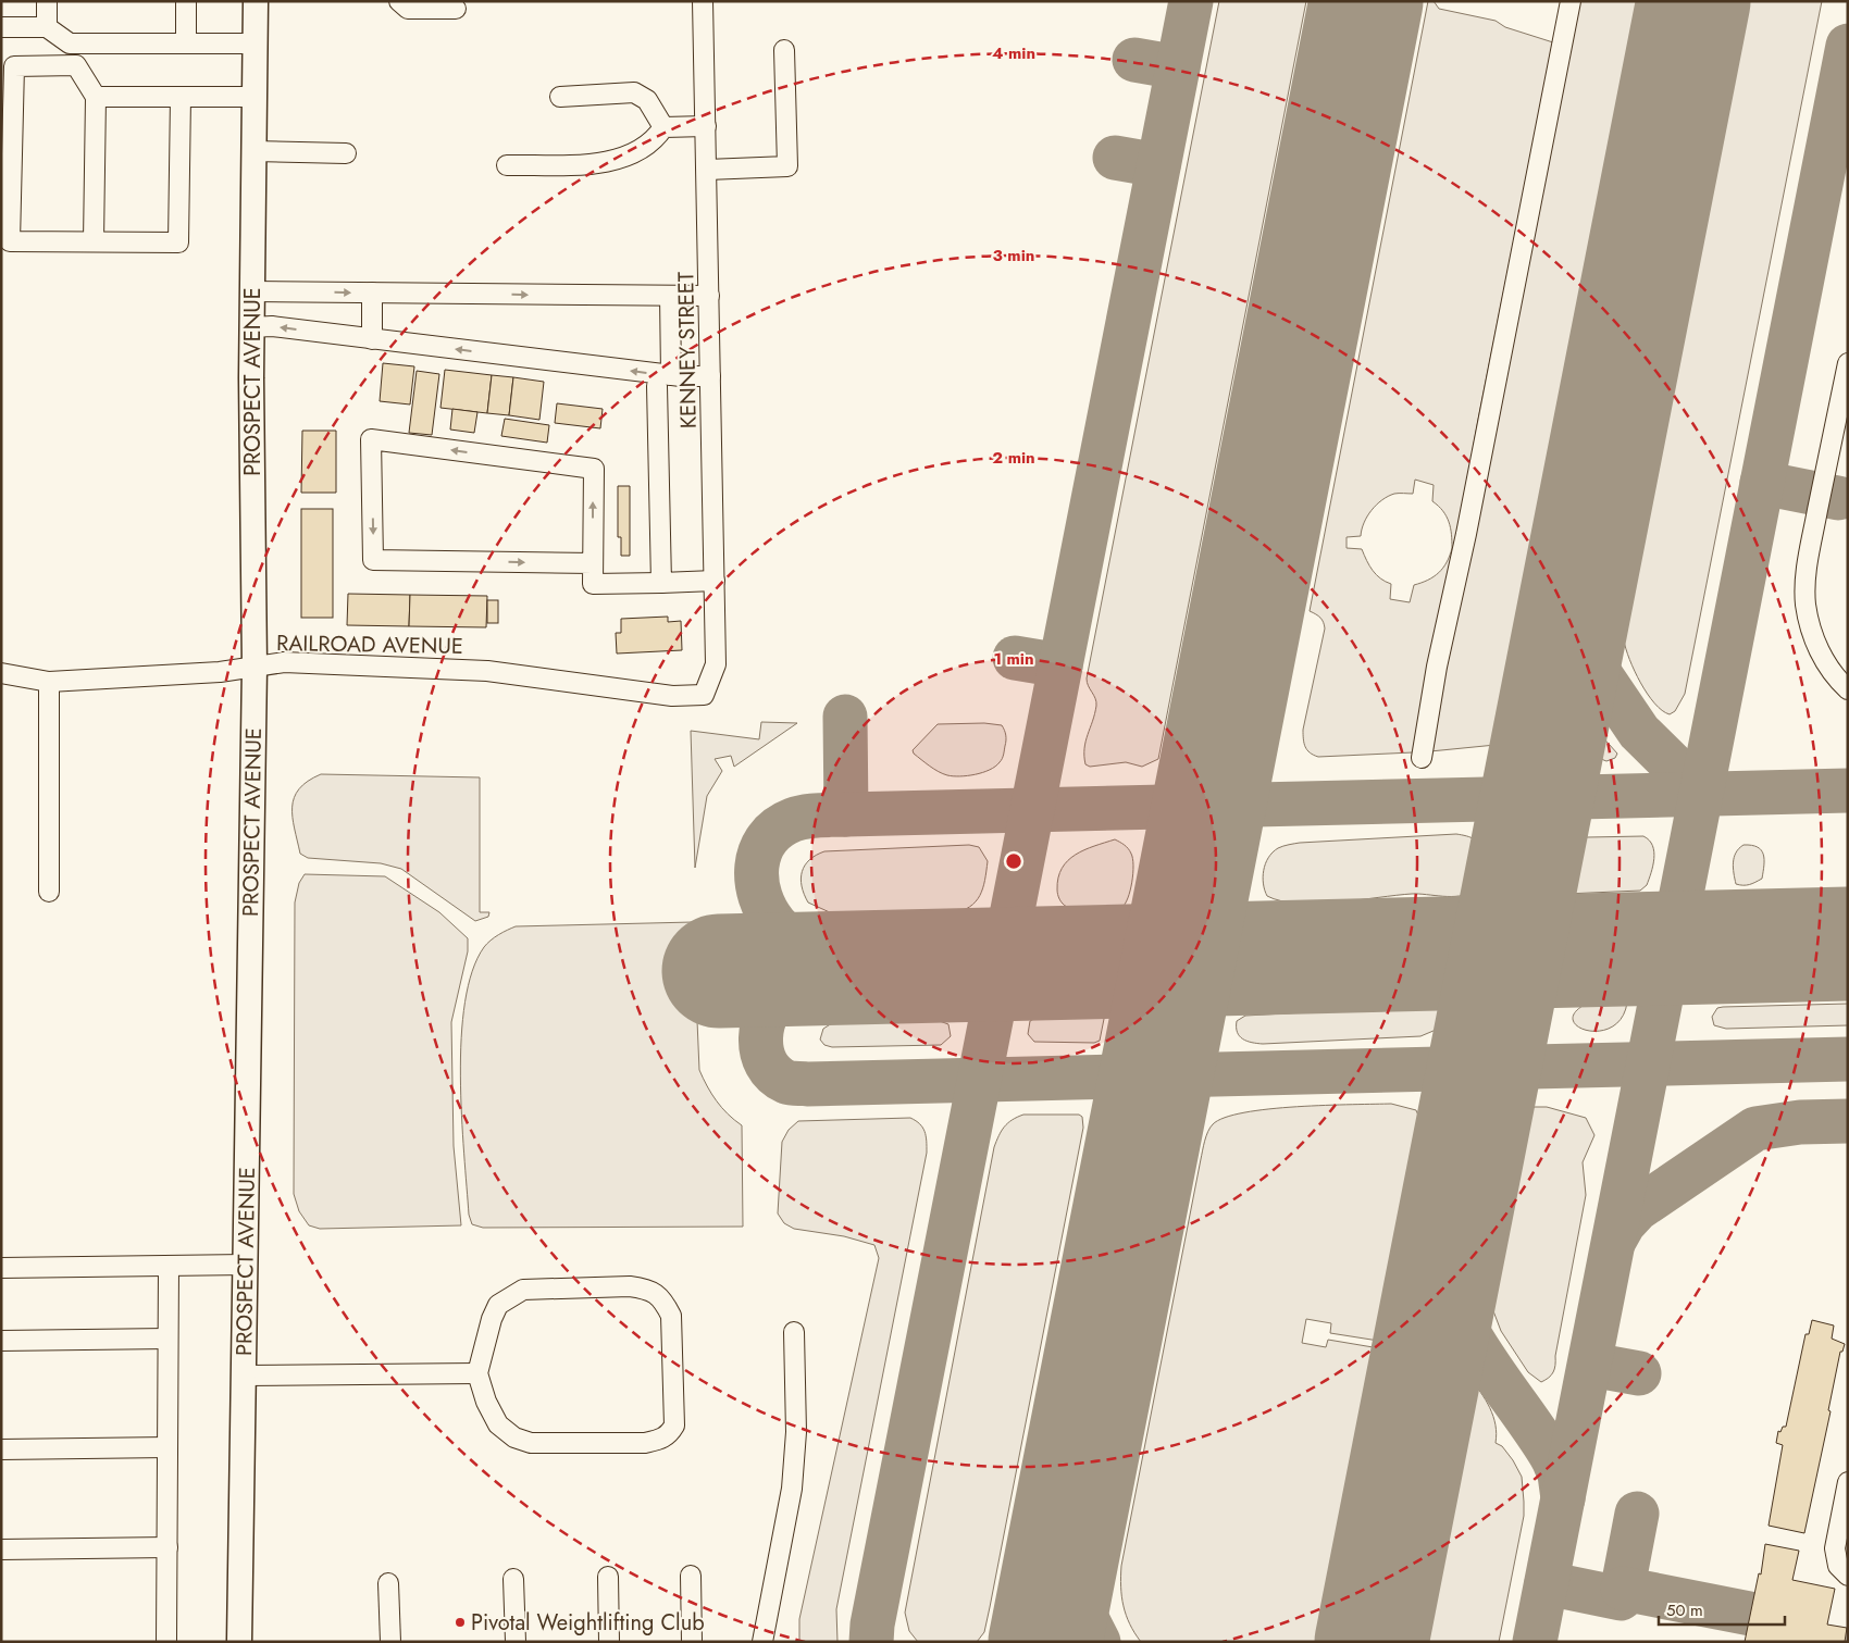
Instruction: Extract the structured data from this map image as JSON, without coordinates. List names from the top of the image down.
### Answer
{
  "streets": {
    "main road": ["PROSPECT AVENUE"],
    "street": ["KENNEY STREET", "RAILROAD AVENUE"]
  },
  "crossings": [
    ["KENNEY STREET", "RAILROAD AVENUE"],
    ["PROSPECT AVENUE", "RAILROAD AVENUE"]
  ],
  "places": ["Pivotal Weightlifting Club"],
  "scale_bar": "50 m",
  "rings": [
    "4 min",
    "3 min",
    "2 min",
    "1 min"
  ]
}
